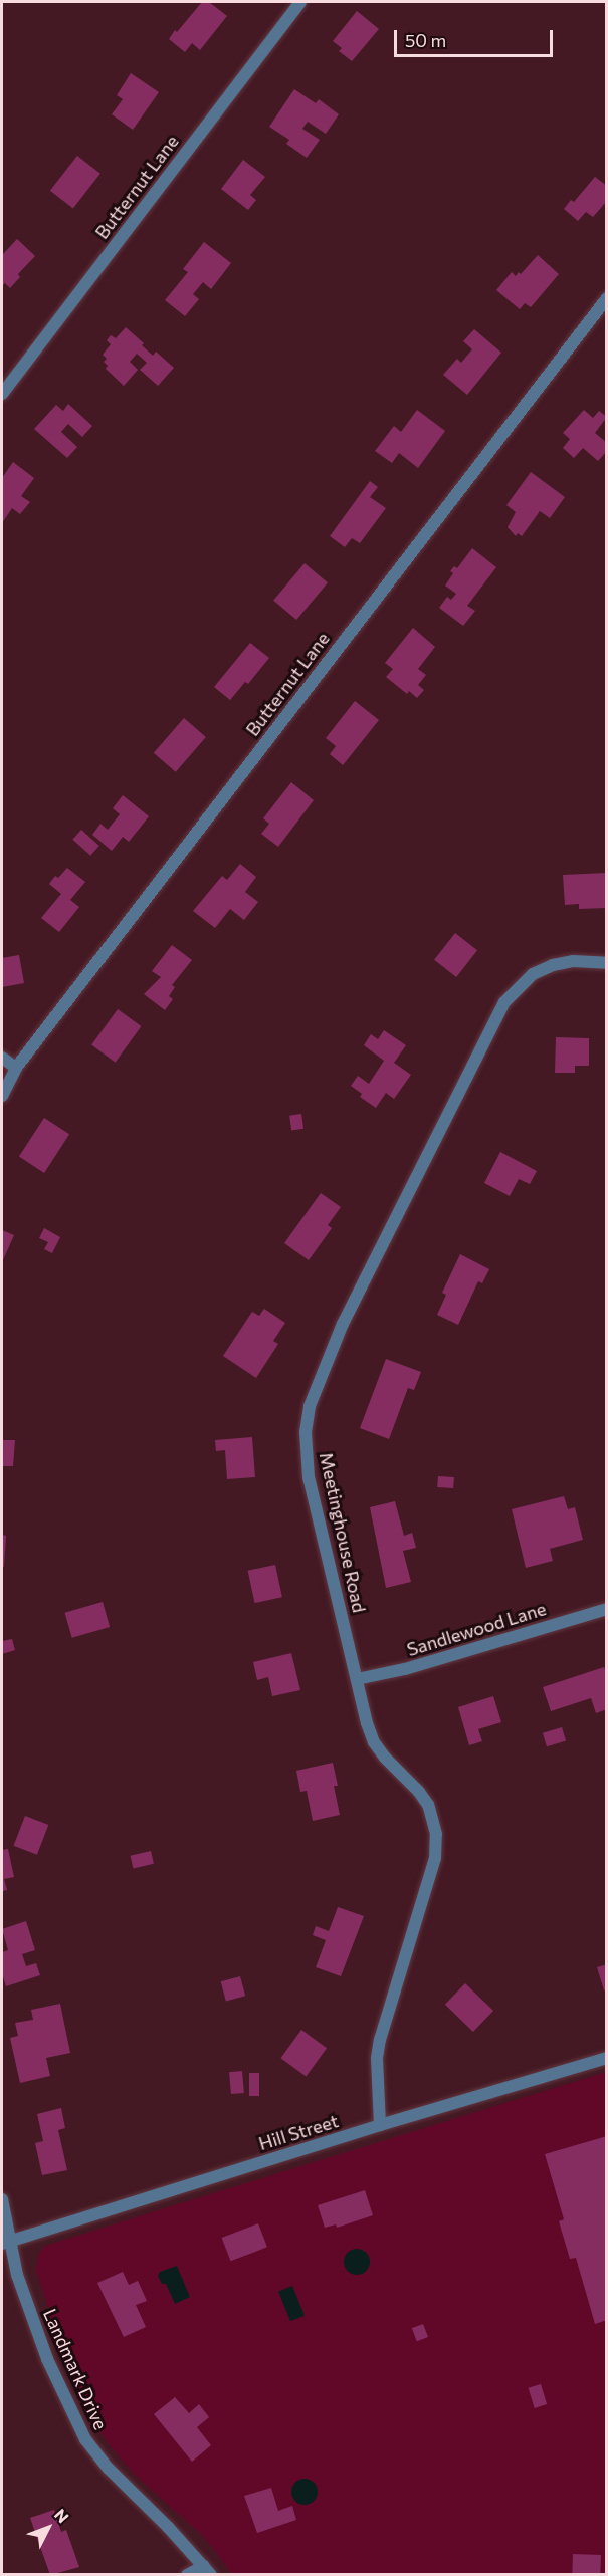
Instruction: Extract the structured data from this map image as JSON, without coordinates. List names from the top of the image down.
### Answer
{
  "streets": {
    "street": [
      "Butternut Lane",
      "Meetinghouse Road",
      "Sandlewood Lane",
      "Hill Street",
      "Landmark Drive"
    ]
  },
  "crossings": [
    ["Meetinghouse Road", "Sandlewood Lane"],
    ["Meetinghouse Road", "Hill Street"],
    ["Hill Street", "Landmark Drive"]
  ],
  "scale_bar": "50 m",
  "north": "top right"
}
